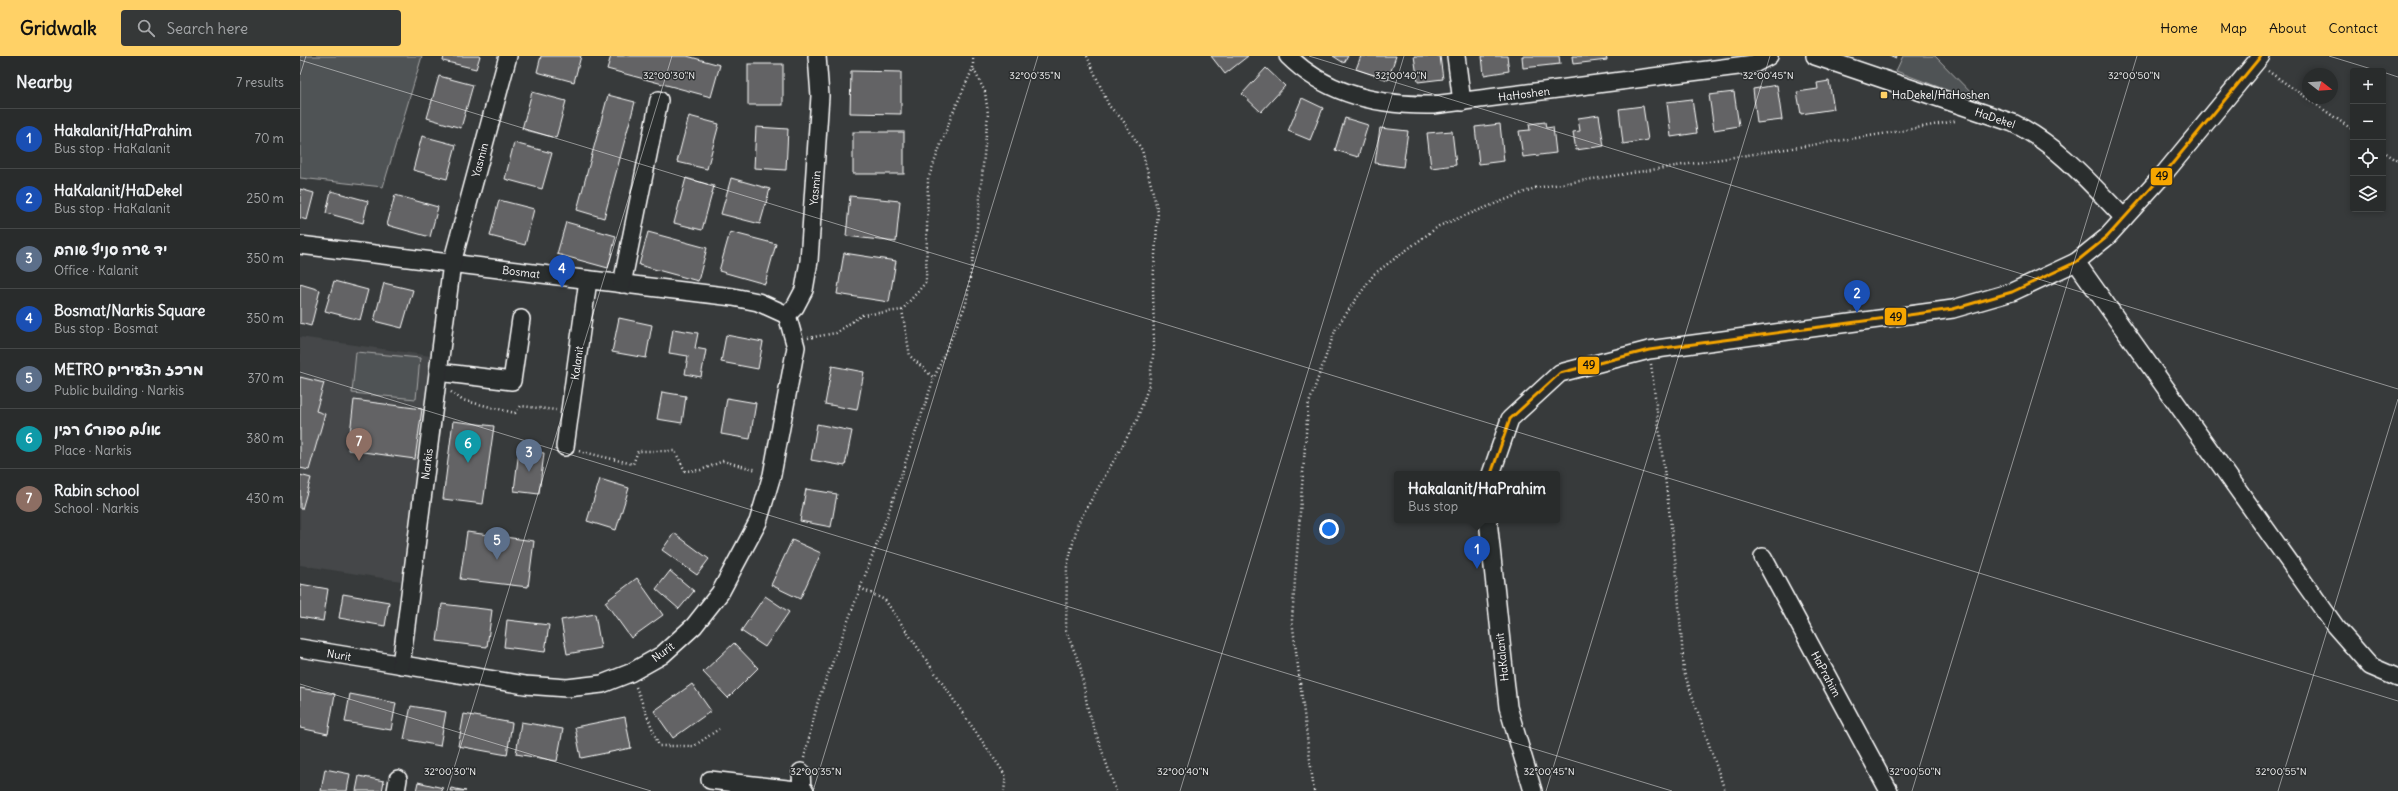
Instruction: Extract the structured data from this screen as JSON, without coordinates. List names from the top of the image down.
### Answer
{
  "streets": {
    "street": [
      "HaHoshen",
      "HaDekel",
      "Yasmin",
      "Bosmat",
      "Kalanit",
      "Narkis",
      "Nurit",
      "HaKalanit",
      "HaPrahim"
    ]
  },
  "crossings": [
    ["Yasmin", "Bosmat"],
    ["Yasmin", "Narkis"],
    ["Yasmin", "Nurit"],
    ["Bosmat", "Kalanit"],
    ["Bosmat", "Narkis"],
    ["Bosmat", "Nurit"],
    ["Narkis", "Nurit"]
  ],
  "places": {
    "transit": ["HaDekel/HaHoshen"]
  },
  "lines": ["transit line 49"],
  "north": "right",
  "page": {
    "header": "Gridwalk",
    "search": "Search here",
    "nav": [
      "Home",
      "Map",
      "About",
      "Contact"
    ],
    "heading": ["Nearby", "7 results"],
    "map_buttons": ["+", "−"],
    "list": [
      {
        "mark": "1",
        "name": "Hakalanit/HaPrahim",
        "note": "Bus stop · HaKalanit",
        "value": "70 m"
      },
      {
        "mark": "2",
        "name": "HaKalanit/HaDekel",
        "note": "Bus stop · HaKalanit",
        "value": "250 m"
      },
      {
        "mark": "3",
        "name": "יד שרה סניף שוהם",
        "note": "Office · Kalanit",
        "value": "350 m"
      },
      {
        "mark": "4",
        "name": "Bosmat/Narkis Square",
        "note": "Bus stop · Bosmat",
        "value": "350 m"
      },
      {
        "mark": "5",
        "name": "METRO מרכז הצעירים",
        "note": "Public building · Narkis",
        "value": "370 m"
      },
      {
        "mark": "6",
        "name": "אולם ספורט רבין",
        "note": "Place · Narkis",
        "value": "380 m"
      },
      {
        "mark": "7",
        "name": "Rabin school",
        "note": "School · Narkis",
        "value": "430 m"
      }
    ],
    "pins": [
      "4",
      "2",
      "7",
      "6",
      "3",
      "5",
      "1"
    ],
    "popup": ["Hakalanit/HaPrahim", "Bus stop"]
  },
  "coordinates": [
    "32°00'30\"N",
    "32°00'35\"N",
    "32°00'40\"N",
    "32°00'45\"N",
    "32°00'50\"N",
    "32°00'55\"N"
  ]
}
